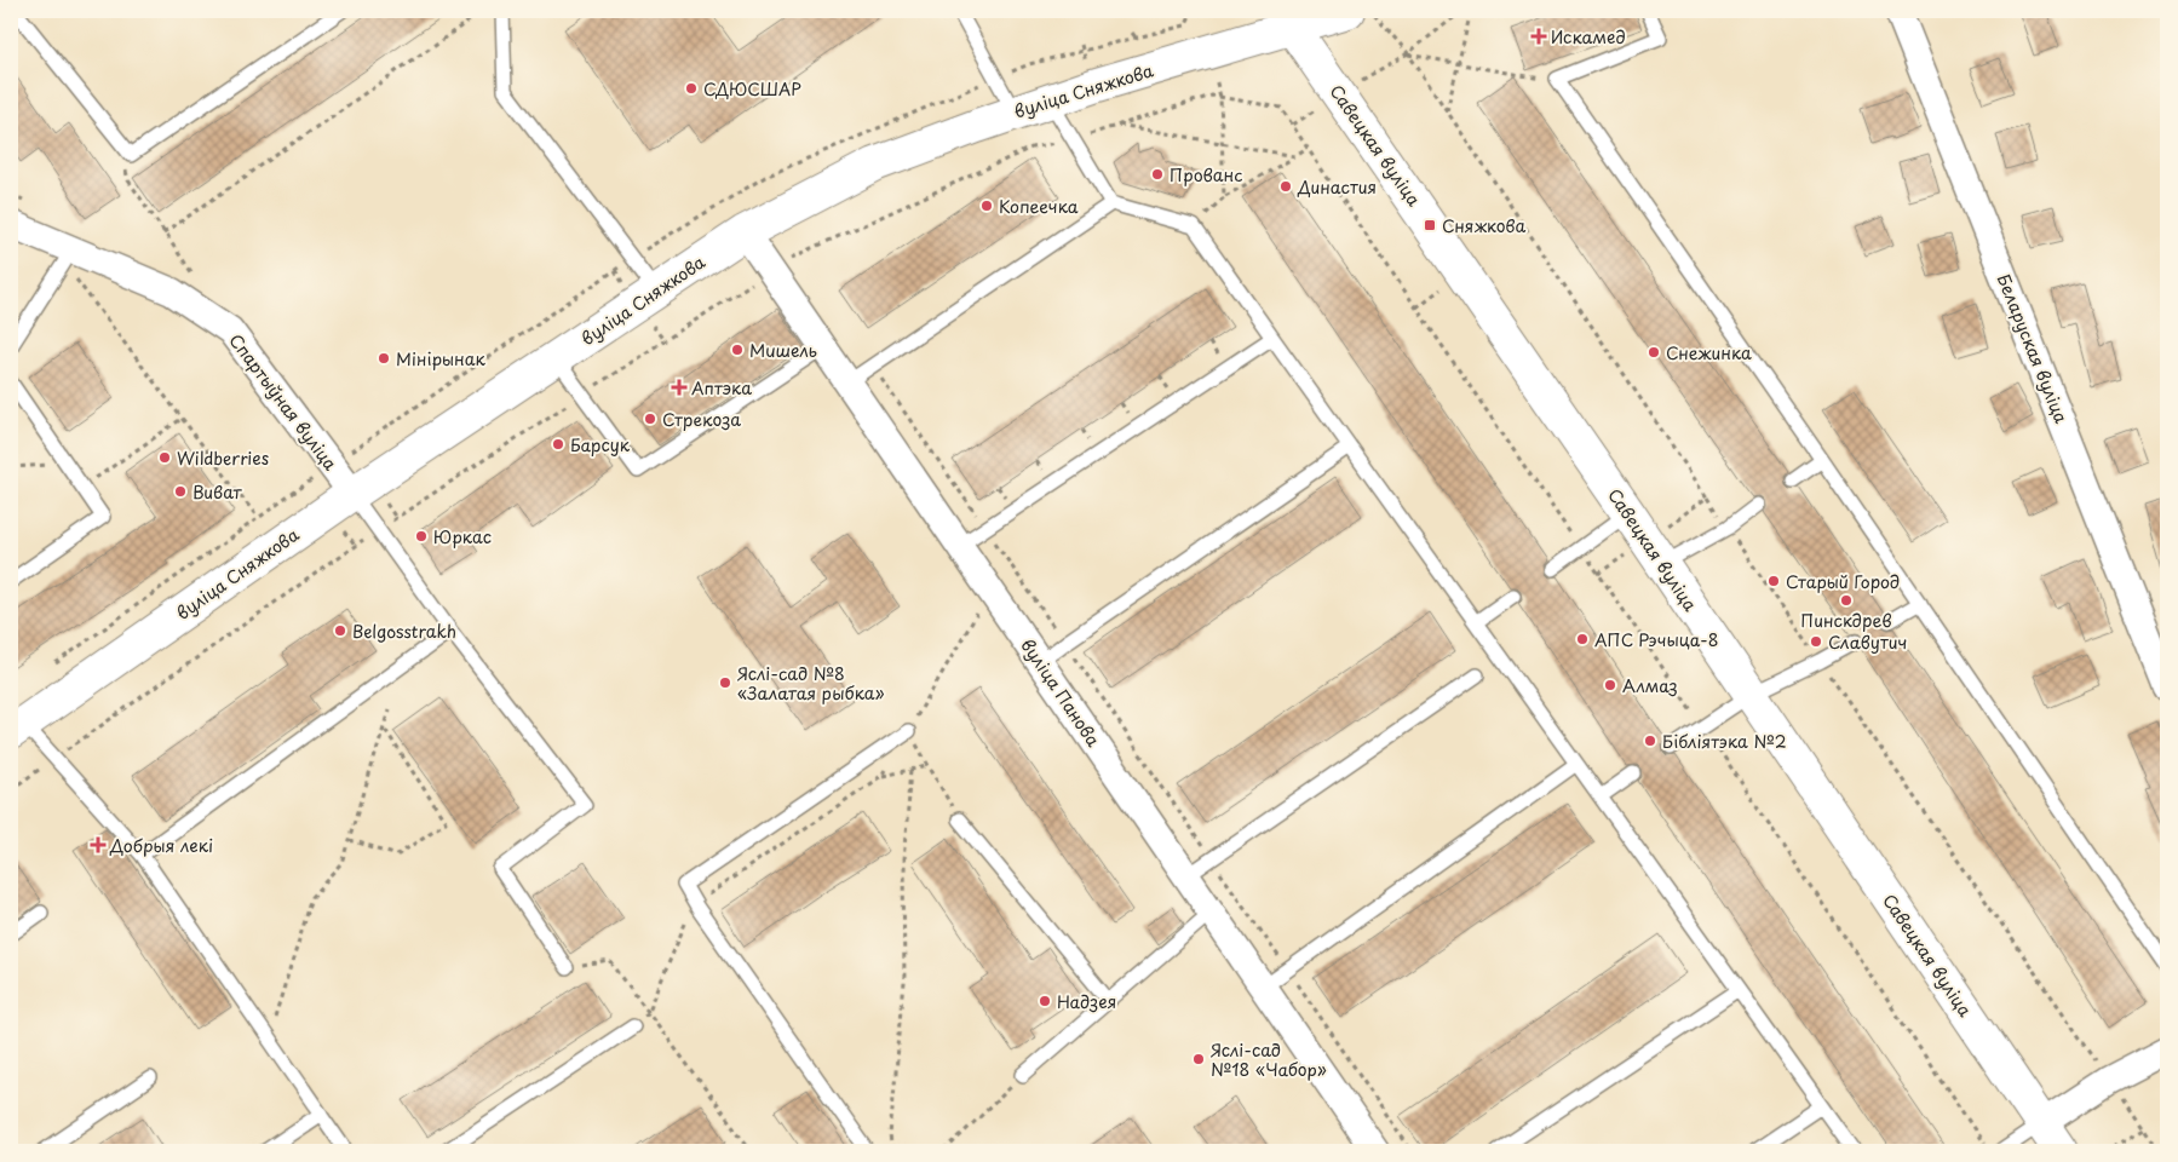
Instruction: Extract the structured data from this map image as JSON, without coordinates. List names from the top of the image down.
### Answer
{
  "streets": {
    "street": [
      "вуліца Сняжкова",
      "Савецкая вуліца",
      "Беларуская вуліца",
      "Спартыўная вуліца",
      "вуліца Панова"
    ]
  },
  "crossings": [
    ["вуліца Сняжкова", "Савецкая вуліца"],
    ["вуліца Сняжкова", "Спартыўная вуліца"],
    ["вуліца Сняжкова", "вуліца Панова"]
  ],
  "places": {
    "health": ["Искамед", "Аптэка", "Добрыя лекі"],
    "other": [
      "СДЮСШАР",
      "Прованс",
      "Династия",
      "Копеечка",
      "Мишель",
      "Снежинка",
      "Мінірынак",
      "Стрекоза",
      "Барсук",
      "Wildberries",
      "Виват",
      "Юркас",
      "Старый Город",
      "Пинскдрев",
      "Belgosstrakh",
      "АПС Рэчыца-8",
      "Славутич",
      "Яслі-сад №8 «Залатая рыбка»",
      "Алмаз",
      "Бібліятэка №2",
      "Надзея",
      "Яслі-сад №18 «Чабор»"
    ],
    "transit": ["Сняжкова"]
  }
}
